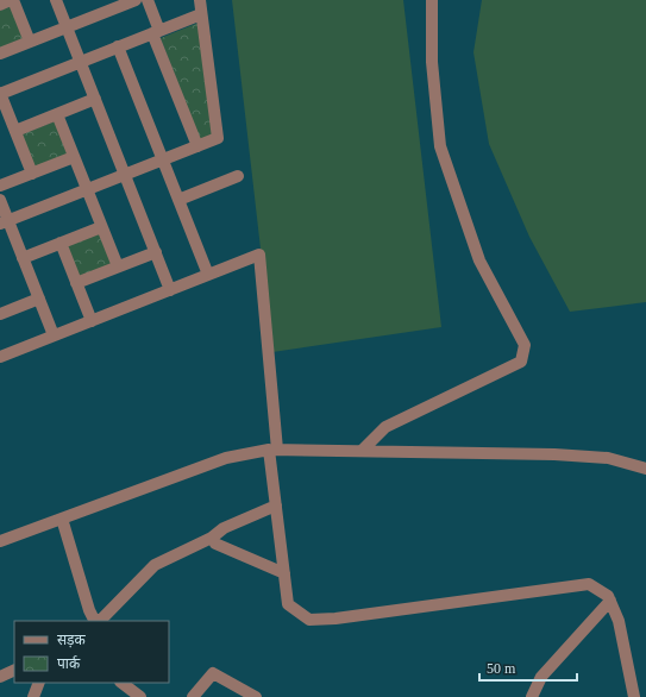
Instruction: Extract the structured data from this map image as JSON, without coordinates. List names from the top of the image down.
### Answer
{
  "legend": ["सड़क", "पार्क"],
  "scale_bar": "50 m"
}
